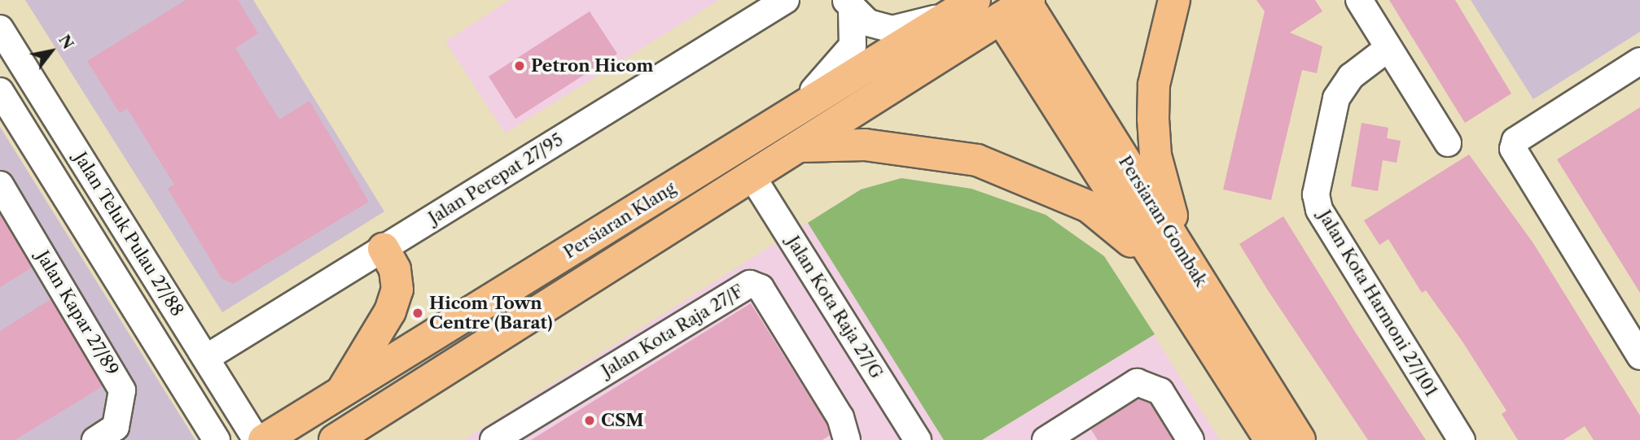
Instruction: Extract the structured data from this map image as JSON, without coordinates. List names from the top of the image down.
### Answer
{
  "streets": {
    "main road": ["Persiaran Klang", "Persiaran Gombak"],
    "street": [
      "Jalan Perepat 27/95",
      "Jalan Teluk Pulau 27/88",
      "Jalan Kota Harmoni 27/101",
      "Jalan Kota Raja 27/G",
      "Jalan Kapar 27/89",
      "Jalan Kota Raja 27/F"
    ]
  },
  "crossings": [
    ["Jalan Perepat 27/95", "Jalan Teluk Pulau 27/88"],
    ["Persiaran Klang", "Persiaran Gombak"],
    ["Persiaran Klang", "Jalan Kota Raja 27/G"]
  ],
  "places": ["Petron Hicom", "Hicom Town Centre (Barat)", "CSM"],
  "north": "top right"
}
